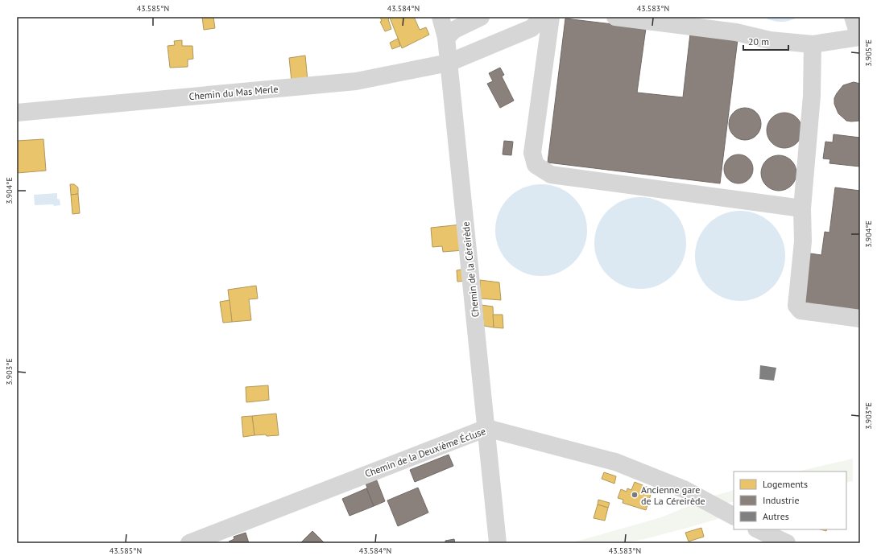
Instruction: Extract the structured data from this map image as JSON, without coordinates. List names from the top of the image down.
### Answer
{
  "streets": {
    "street": ["Chemin du Mas Merle", "Chemin de la Céreirède", "Chemin de la Deuxième Écluse"]
  },
  "crossings": [
    ["Chemin du Mas Merle", "Chemin de la Céreirède"],
    ["Chemin de la Céreirède", "Chemin de la Deuxième Écluse"]
  ],
  "places": ["Ancienne gare de La Céreirède"],
  "legend": ["Logements", "Industrie", "Autres"],
  "scale_bar": "20 m",
  "coordinates": [
    "43.585°N",
    "43.584°N",
    "43.583°N",
    "3.905°E",
    "3.904°E",
    "3.903°E"
  ]
}
